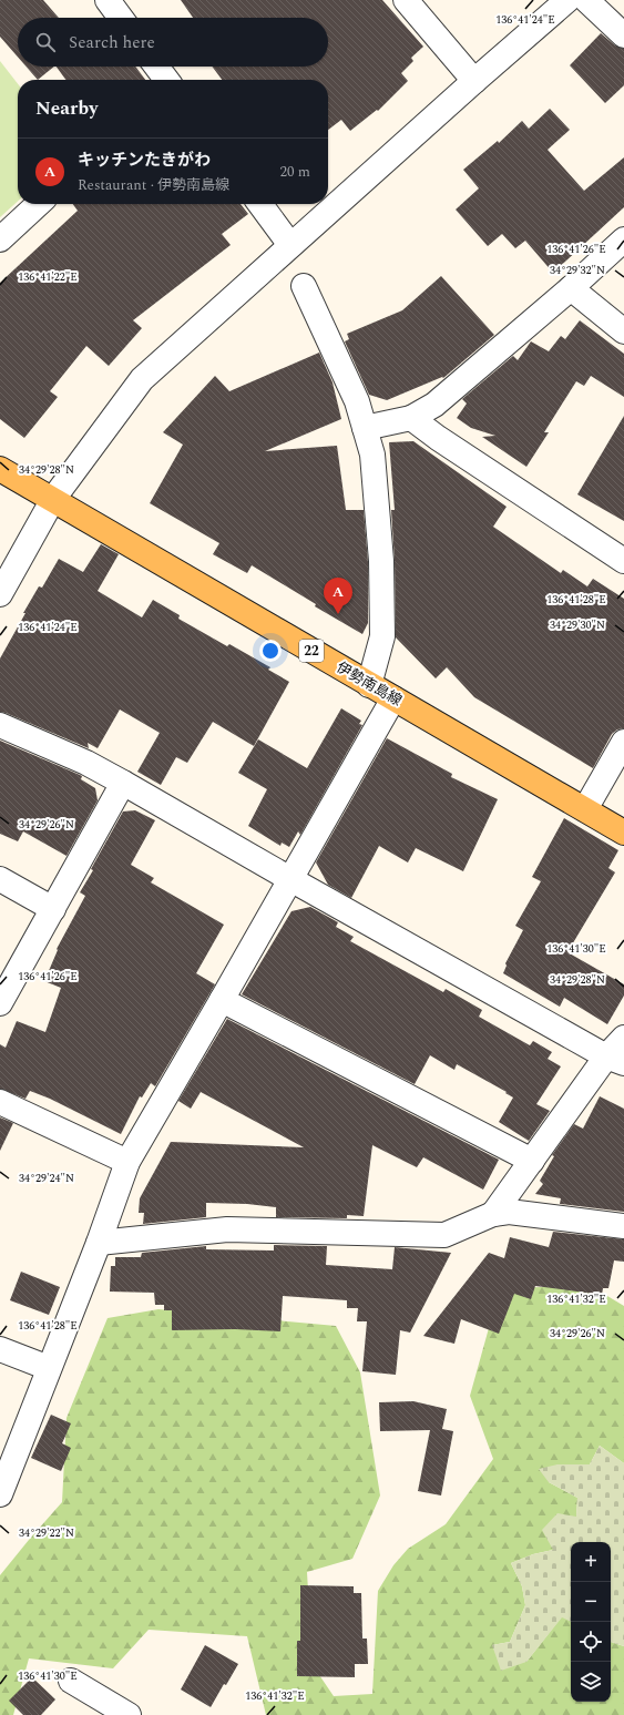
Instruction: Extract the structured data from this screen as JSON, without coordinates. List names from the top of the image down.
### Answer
{
  "streets": {
    "main road": ["22", "伊勢南島線"]
  },
  "page": {
    "search": "Search here",
    "heading": "Nearby",
    "list": [
      {
        "mark": "A",
        "name": "キッチンたきがわ",
        "note": "Restaurant · 伊勢南島線",
        "value": "20 m"
      }
    ],
    "pins": "A",
    "map_buttons": ["+", "−"]
  },
  "coordinates": [
    "136°41'24\"E",
    "136°41'26\"E",
    "34°29'32\"N",
    "136°41'22\"E",
    "34°29'28\"N",
    "136°41'28\"E",
    "34°29'30\"N",
    "34°29'26\"N",
    "136°41'30\"E",
    "34°29'24\"N",
    "136°41'32\"E",
    "34°29'22\"N"
  ]
}
